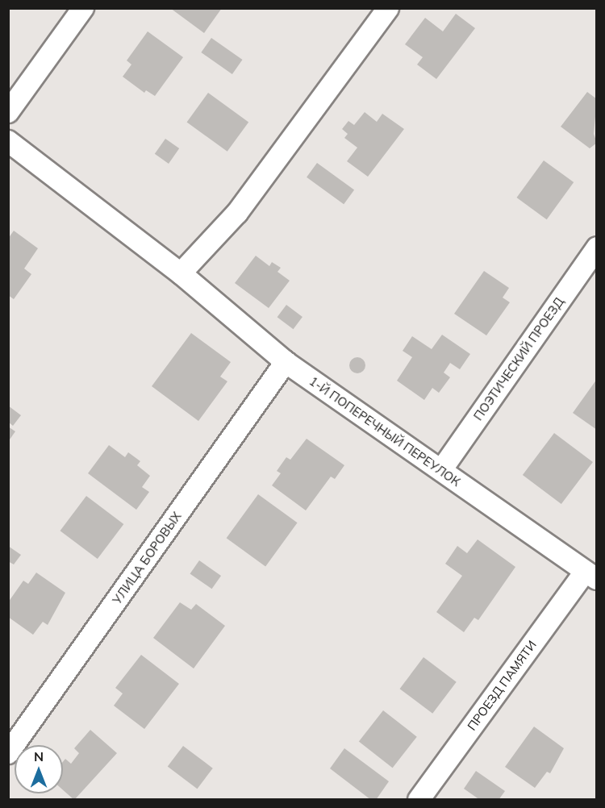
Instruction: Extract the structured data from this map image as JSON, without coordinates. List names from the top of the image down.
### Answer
{
  "streets": {
    "street": [
      "ПОЭТИЧЕСКИЙ ПРОЕЗД",
      "1-Й ПОПЕРЕЧНЫЙ ПЕРЕУЛОК",
      "УЛИЦА БОРОВЫХ",
      "ПРОЕЗД ПАМЯТИ"
    ]
  },
  "crossings": [
    ["ПОЭТИЧЕСКИЙ ПРОЕЗД", "1-Й ПОПЕРЕЧНЫЙ ПЕРЕУЛОК"],
    ["1-Й ПОПЕРЕЧНЫЙ ПЕРЕУЛОК", "УЛИЦА БОРОВЫХ"],
    ["1-Й ПОПЕРЕЧНЫЙ ПЕРЕУЛОК", "ПРОЕЗД ПАМЯТИ"]
  ],
  "north": "top"
}
